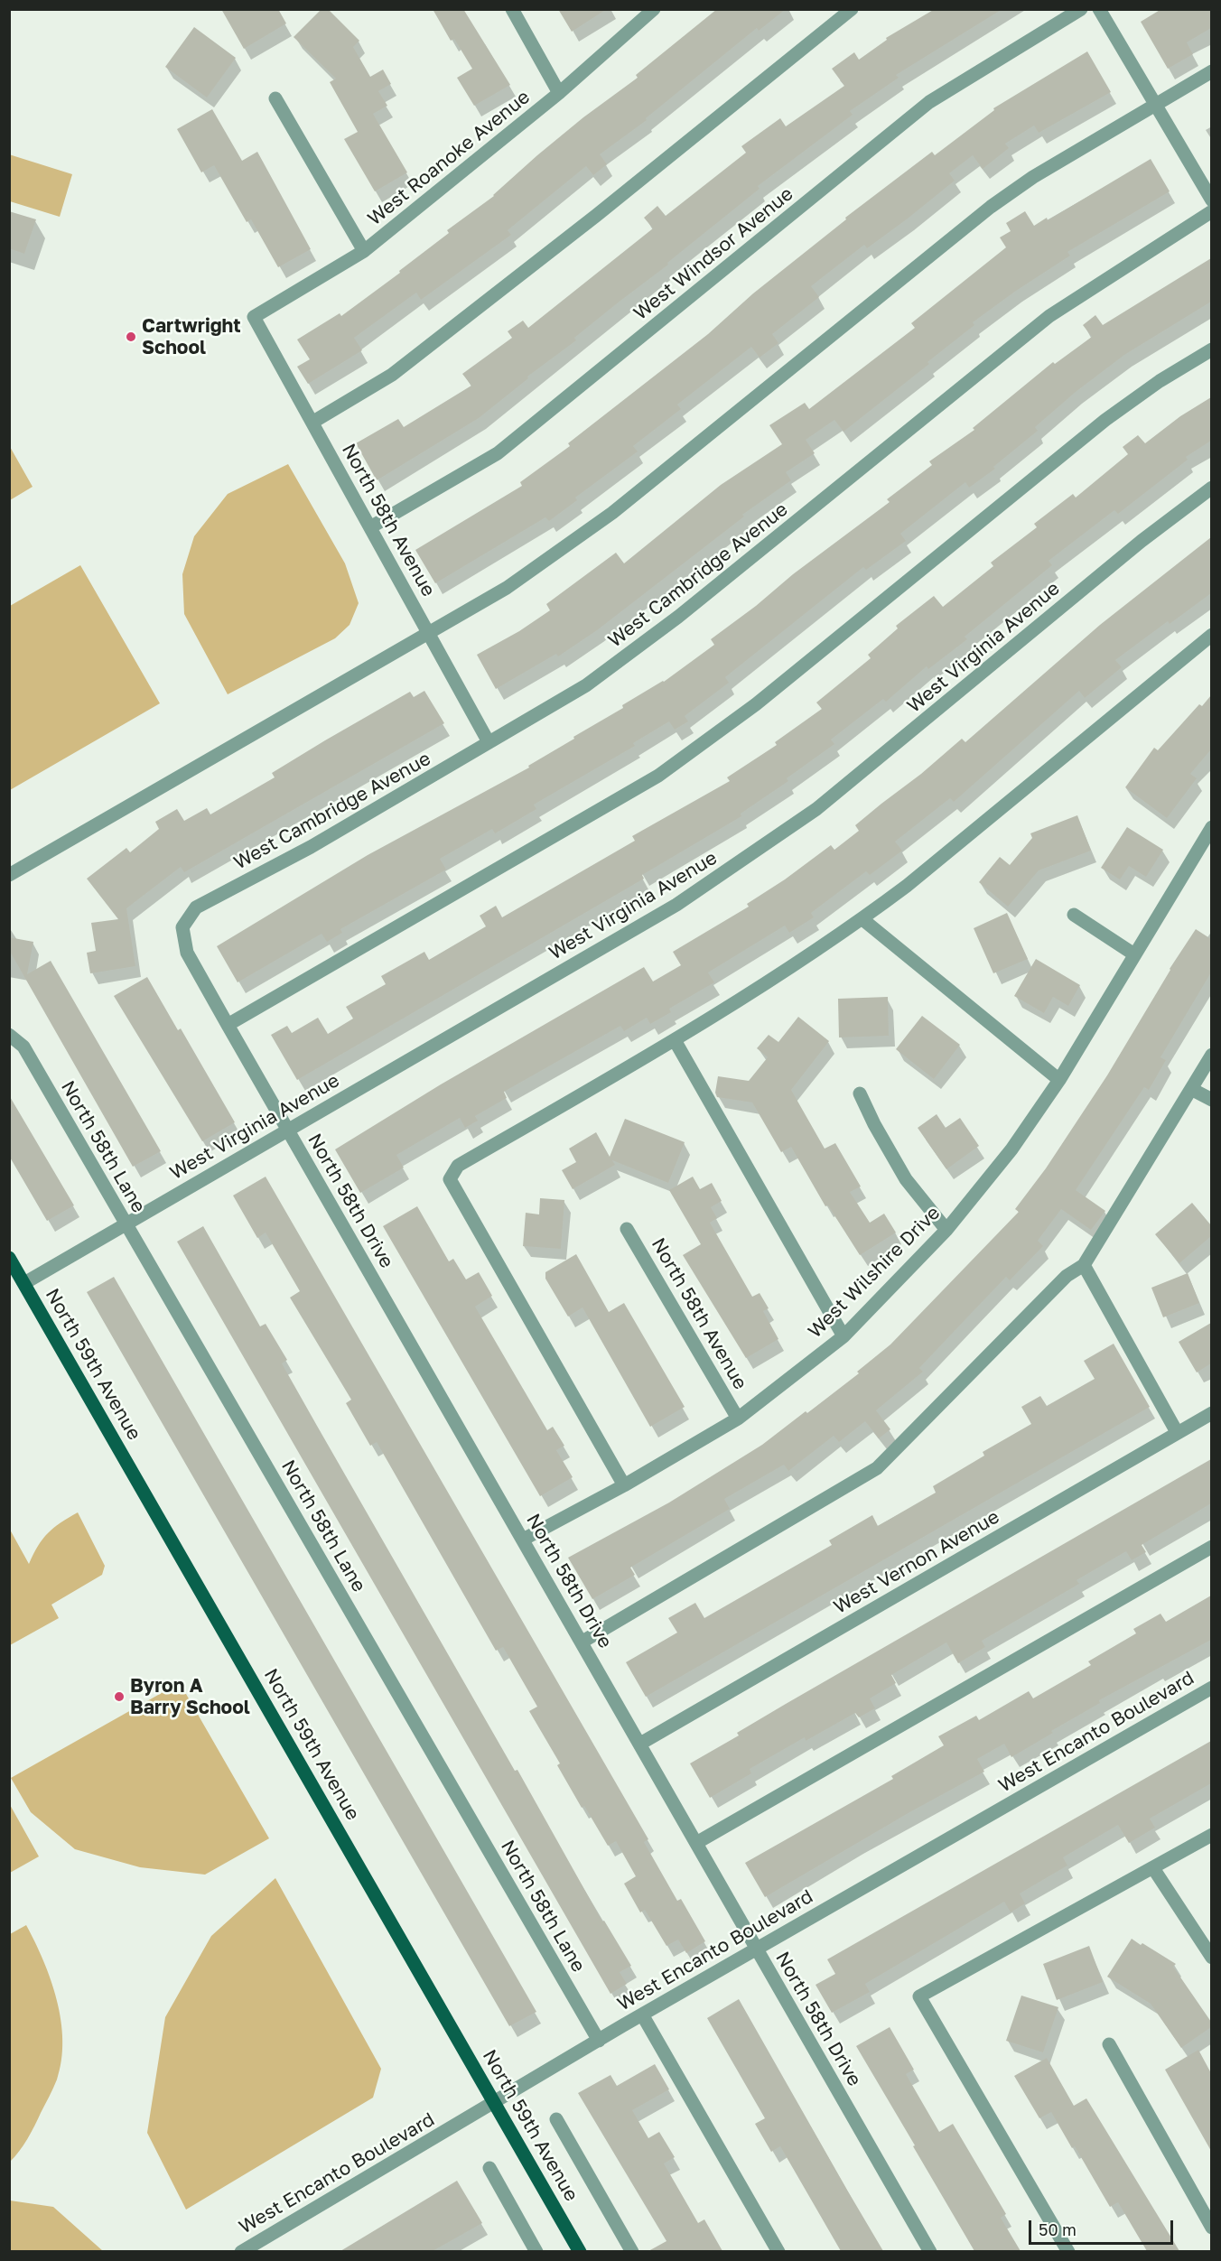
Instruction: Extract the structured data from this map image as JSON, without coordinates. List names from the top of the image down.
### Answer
{
  "streets": {
    "main road": ["North 59th Avenue"],
    "street": [
      "West Roanoke Avenue",
      "West Windsor Avenue",
      "North 58th Avenue",
      "West Cambridge Avenue",
      "West Virginia Avenue",
      "North 58th Lane",
      "North 58th Drive",
      "West Wilshire Drive",
      "West Vernon Avenue",
      "West Encanto Boulevard"
    ]
  },
  "crossings": [
    ["West Roanoke Avenue", "North 58th Avenue"],
    ["West Windsor Avenue", "North 58th Avenue"],
    ["North 58th Avenue", "West Cambridge Avenue"],
    ["North 58th Avenue", "West Wilshire Drive"],
    ["West Cambridge Avenue", "North 58th Drive"],
    ["West Virginia Avenue", "North 58th Lane"],
    ["West Virginia Avenue", "North 58th Drive"],
    ["West Virginia Avenue", "North 59th Avenue"],
    ["North 58th Lane", "West Encanto Boulevard"],
    ["North 58th Drive", "West Wilshire Drive"],
    ["North 58th Drive", "West Vernon Avenue"],
    ["North 58th Drive", "West Encanto Boulevard"],
    ["North 59th Avenue", "West Encanto Boulevard"]
  ],
  "places": ["Cartwright School", "Byron A Barry School"],
  "scale_bar": "50 m"
}
